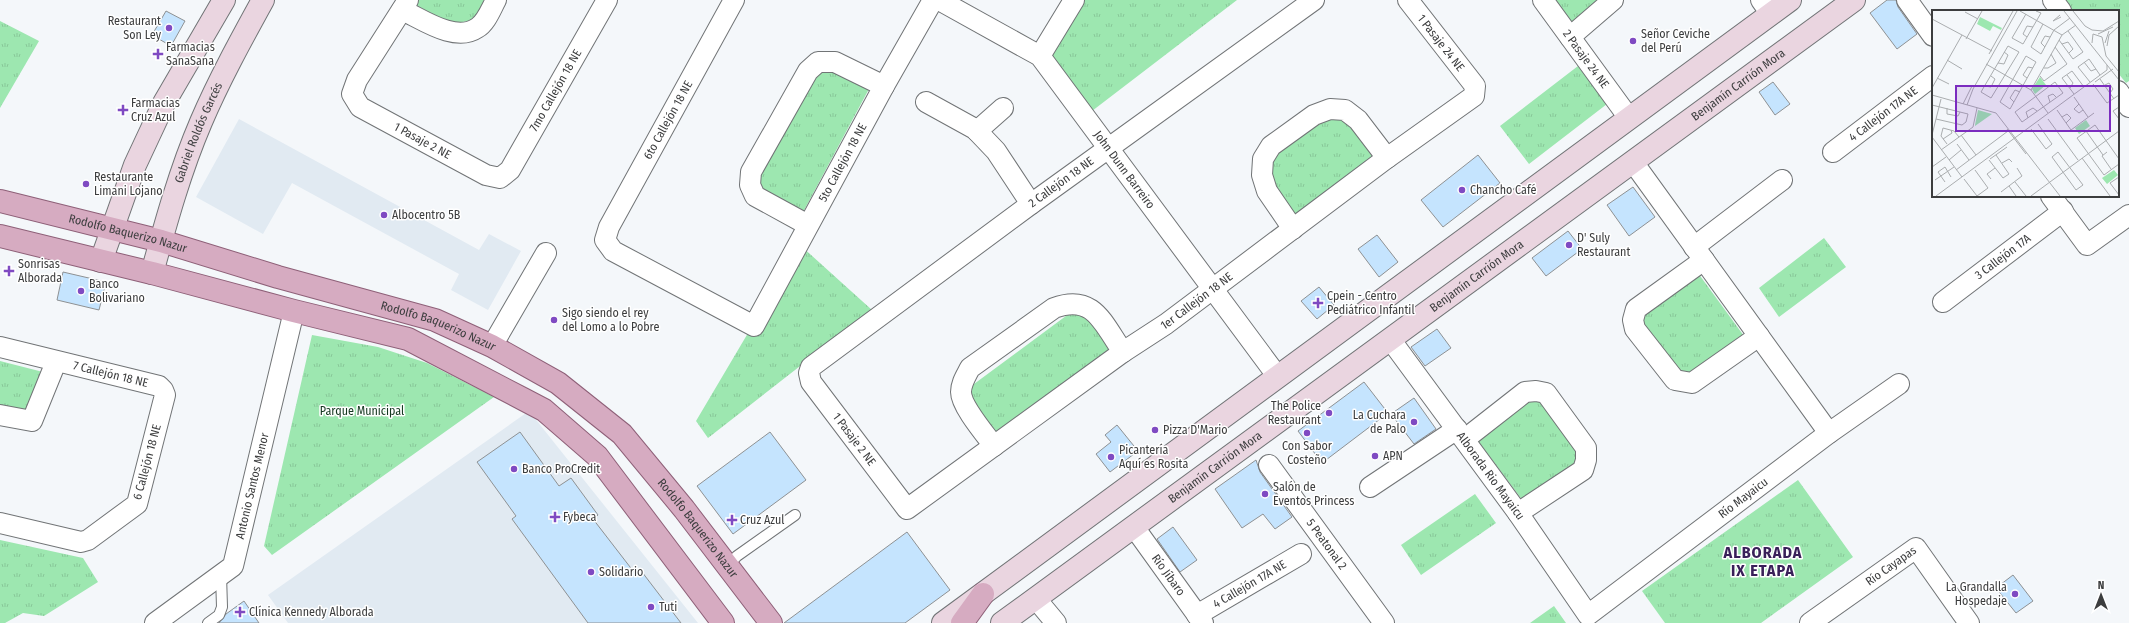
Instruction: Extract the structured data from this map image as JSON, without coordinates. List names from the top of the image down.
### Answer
{
  "streets": {
    "main road": ["Benjamín Carrión Mora", "Gabriel Roldós Garcés", "Rodolfo Baquerizo Nazur"],
    "street": [
      "1 Pasaje 24 NE",
      "2 Pasaje 24 NE",
      "7mo Callejón 18 NE",
      "4 Callejón 17A NE",
      "6to Callejón 18 NE",
      "1 Pasaje 2 NE",
      "5to Callejón 18 NE",
      "John Dunn Barreiro",
      "2 Callejón 18 NE",
      "3 Callejón 17A",
      "1er Callejón 18 NE",
      "7 Callejón 18 NE",
      "6 Callejón 18 NE",
      "Alborada Rio Mayaicu",
      "Antonio Santos Menor",
      "Río Mayaicu",
      "5 Peatonal 2",
      "Río Cayapas",
      "Río Jíbaro"
    ]
  },
  "crossings": [
    ["1 Pasaje 24 NE", "1er Callejón 18 NE"],
    ["Benjamín Carrión Mora", "Alborada Rio Mayaicu"],
    ["Benjamín Carrión Mora", "Río Jíbaro"],
    ["7mo Callejón 18 NE", "1 Pasaje 2 NE"],
    ["4 Callejón 17A NE", "Río Jíbaro"],
    ["6to Callejón 18 NE", "5to Callejón 18 NE"],
    ["Gabriel Roldós Garcés", "Rodolfo Baquerizo Nazur"],
    ["1 Pasaje 2 NE", "2 Callejón 18 NE"],
    ["1 Pasaje 2 NE", "1er Callejón 18 NE"],
    ["John Dunn Barreiro", "2 Callejón 18 NE"],
    ["John Dunn Barreiro", "1er Callejón 18 NE"],
    ["Rodolfo Baquerizo Nazur", "Antonio Santos Menor"],
    ["7 Callejón 18 NE", "6 Callejón 18 NE"],
    ["Alborada Rio Mayaicu", "Río Mayaicu"]
  ],
  "districts": ["ALBORADA IX ETAPA"],
  "parks": ["Parque Municipal"],
  "places": {
    "other": [
      "Restaurant Son Ley",
      "Señor Ceviche del Perú",
      "Restaurante Limani Lojano",
      "Chancho Café",
      "Albocentro 5B",
      "D' Suly Restaurant",
      "Banco Bolivariano",
      "Sigo siendo el rey del Lomo a lo Pobre",
      "The Police Restaurant",
      "La Cuchara de Palo",
      "Pizza D'Mario",
      "Con Sabor Costeño",
      "APN",
      "Picantería Aquí es Rosita",
      "Banco ProCredit",
      "Salón de Eventos Princess",
      "Solidario",
      "La Grandalla Hospedaje",
      "Tuti"
    ],
    "health": [
      "Farmacias SanaSana",
      "Farmacias Cruz Azul",
      "Sonrisas Alborada",
      "Cpein - Centro Pediátrico Infantil",
      "Fybeca",
      "Cruz Azul",
      "Clínica Kennedy Alborada"
    ]
  },
  "north": "top"
}
